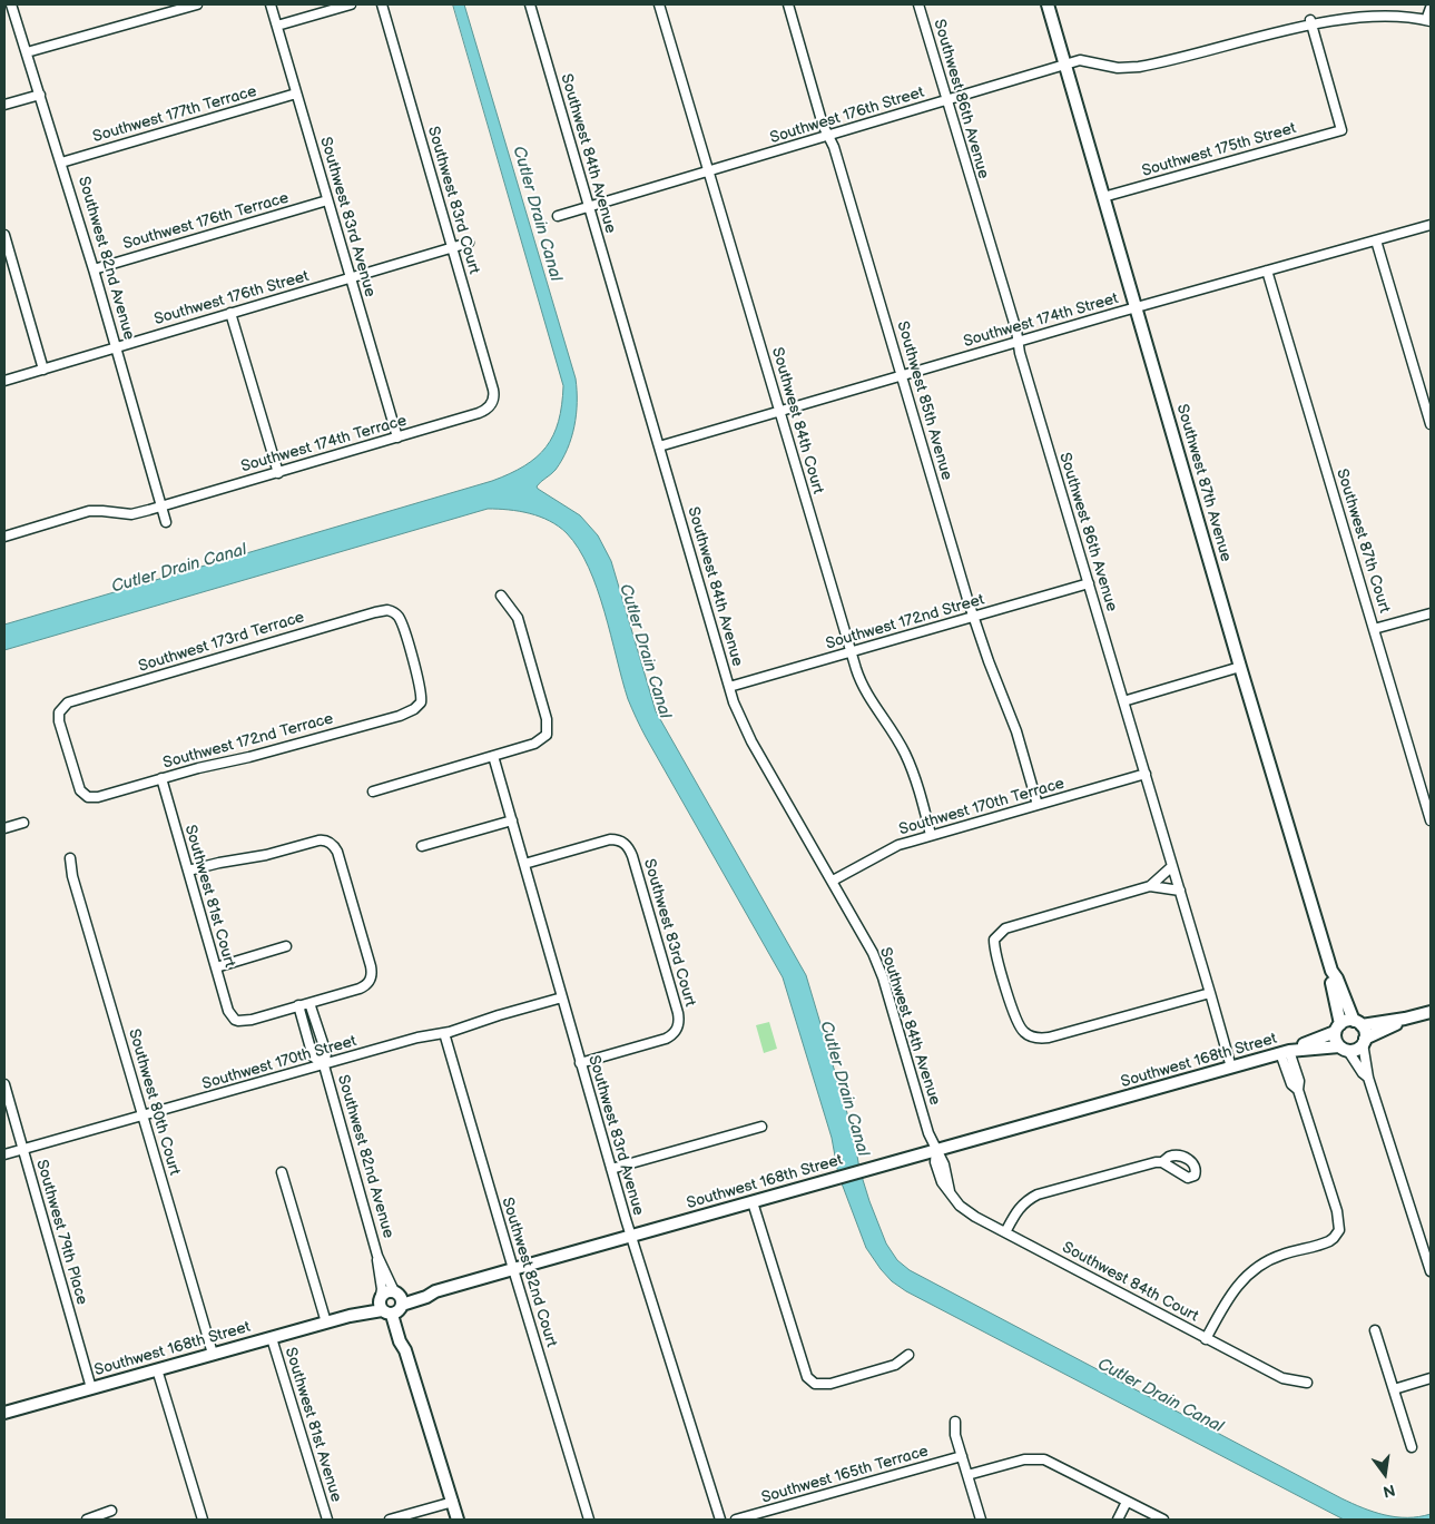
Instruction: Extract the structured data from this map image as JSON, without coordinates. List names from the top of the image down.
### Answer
{
  "streets": {
    "street": [
      "Southwest 86th Avenue",
      "Southwest 177th Terrace",
      "Southwest 176th Street",
      "Southwest 175th Street",
      "Southwest 84th Avenue",
      "Southwest 83rd Court",
      "Southwest 83rd Avenue",
      "Southwest 176th Terrace",
      "Southwest 82nd Avenue",
      "Southwest 174th Street",
      "Southwest 85th Avenue",
      "Southwest 84th Court",
      "Southwest 174th Terrace",
      "Southwest 87th Avenue",
      "Southwest 87th Court",
      "Southwest 172nd Street",
      "Southwest 173rd Terrace",
      "Southwest 172nd Terrace",
      "Southwest 170th Terrace",
      "Southwest 81st Court",
      "Southwest 168th Street",
      "Southwest 170th Street",
      "Southwest 80th Court",
      "Southwest 79th Place",
      "Southwest 82nd Court",
      "Southwest 81st Avenue",
      "Southwest 165th Terrace"
    ]
  },
  "crossings": [
    ["Southwest 86th Avenue", "Southwest 176th Street"],
    ["Southwest 86th Avenue", "Southwest 174th Street"],
    ["Southwest 86th Avenue", "Southwest 172nd Street"],
    ["Southwest 86th Avenue", "Southwest 170th Terrace"],
    ["Southwest 86th Avenue", "Southwest 168th Street"],
    ["Southwest 177th Terrace", "Southwest 83rd Avenue"],
    ["Southwest 177th Terrace", "Southwest 82nd Avenue"],
    ["Southwest 176th Street", "Southwest 175th Street"],
    ["Southwest 176th Street", "Southwest 84th Avenue"],
    ["Southwest 176th Street", "Southwest 83rd Court"],
    ["Southwest 176th Street", "Southwest 83rd Avenue"],
    ["Southwest 176th Street", "Southwest 82nd Avenue"],
    ["Southwest 176th Street", "Southwest 85th Avenue"],
    ["Southwest 176th Street", "Southwest 84th Court"],
    ["Southwest 176th Street", "Southwest 87th Avenue"],
    ["Southwest 175th Street", "Southwest 87th Avenue"],
    ["Southwest 84th Avenue", "Southwest 174th Street"],
    ["Southwest 84th Avenue", "Southwest 84th Court"],
    ["Southwest 84th Avenue", "Southwest 172nd Street"],
    ["Southwest 84th Avenue", "Southwest 170th Terrace"],
    ["Southwest 84th Avenue", "Southwest 168th Street"],
    ["Southwest 83rd Court", "Southwest 83rd Avenue"],
    ["Southwest 83rd Court", "Southwest 174th Terrace"],
    ["Southwest 83rd Avenue", "Southwest 176th Terrace"],
    ["Southwest 83rd Avenue", "Southwest 174th Terrace"],
    ["Southwest 83rd Avenue", "Southwest 168th Street"],
    ["Southwest 83rd Avenue", "Southwest 170th Street"],
    ["Southwest 176th Terrace", "Southwest 82nd Avenue"],
    ["Southwest 82nd Avenue", "Southwest 174th Terrace"],
    ["Southwest 82nd Avenue", "Southwest 81st Court"],
    ["Southwest 82nd Avenue", "Southwest 168th Street"],
    ["Southwest 82nd Avenue", "Southwest 170th Street"],
    ["Southwest 174th Street", "Southwest 85th Avenue"],
    ["Southwest 174th Street", "Southwest 84th Court"],
    ["Southwest 174th Street", "Southwest 87th Avenue"],
    ["Southwest 174th Street", "Southwest 87th Court"],
    ["Southwest 85th Avenue", "Southwest 172nd Street"],
    ["Southwest 85th Avenue", "Southwest 170th Terrace"],
    ["Southwest 84th Court", "Southwest 172nd Street"],
    ["Southwest 84th Court", "Southwest 170th Terrace"],
    ["Southwest 84th Court", "Southwest 168th Street"],
    ["Southwest 87th Avenue", "Southwest 168th Street"],
    ["Southwest 173rd Terrace", "Southwest 172nd Terrace"],
    ["Southwest 172nd Terrace", "Southwest 81st Court"],
    ["Southwest 168th Street", "Southwest 80th Court"],
    ["Southwest 168th Street", "Southwest 79th Place"],
    ["Southwest 168th Street", "Southwest 82nd Court"],
    ["Southwest 168th Street", "Southwest 81st Avenue"],
    ["Southwest 170th Street", "Southwest 80th Court"],
    ["Southwest 170th Street", "Southwest 79th Place"],
    ["Southwest 170th Street", "Southwest 82nd Court"]
  ],
  "water": ["Cutler Drain Canal"],
  "north": "bottom"
}
